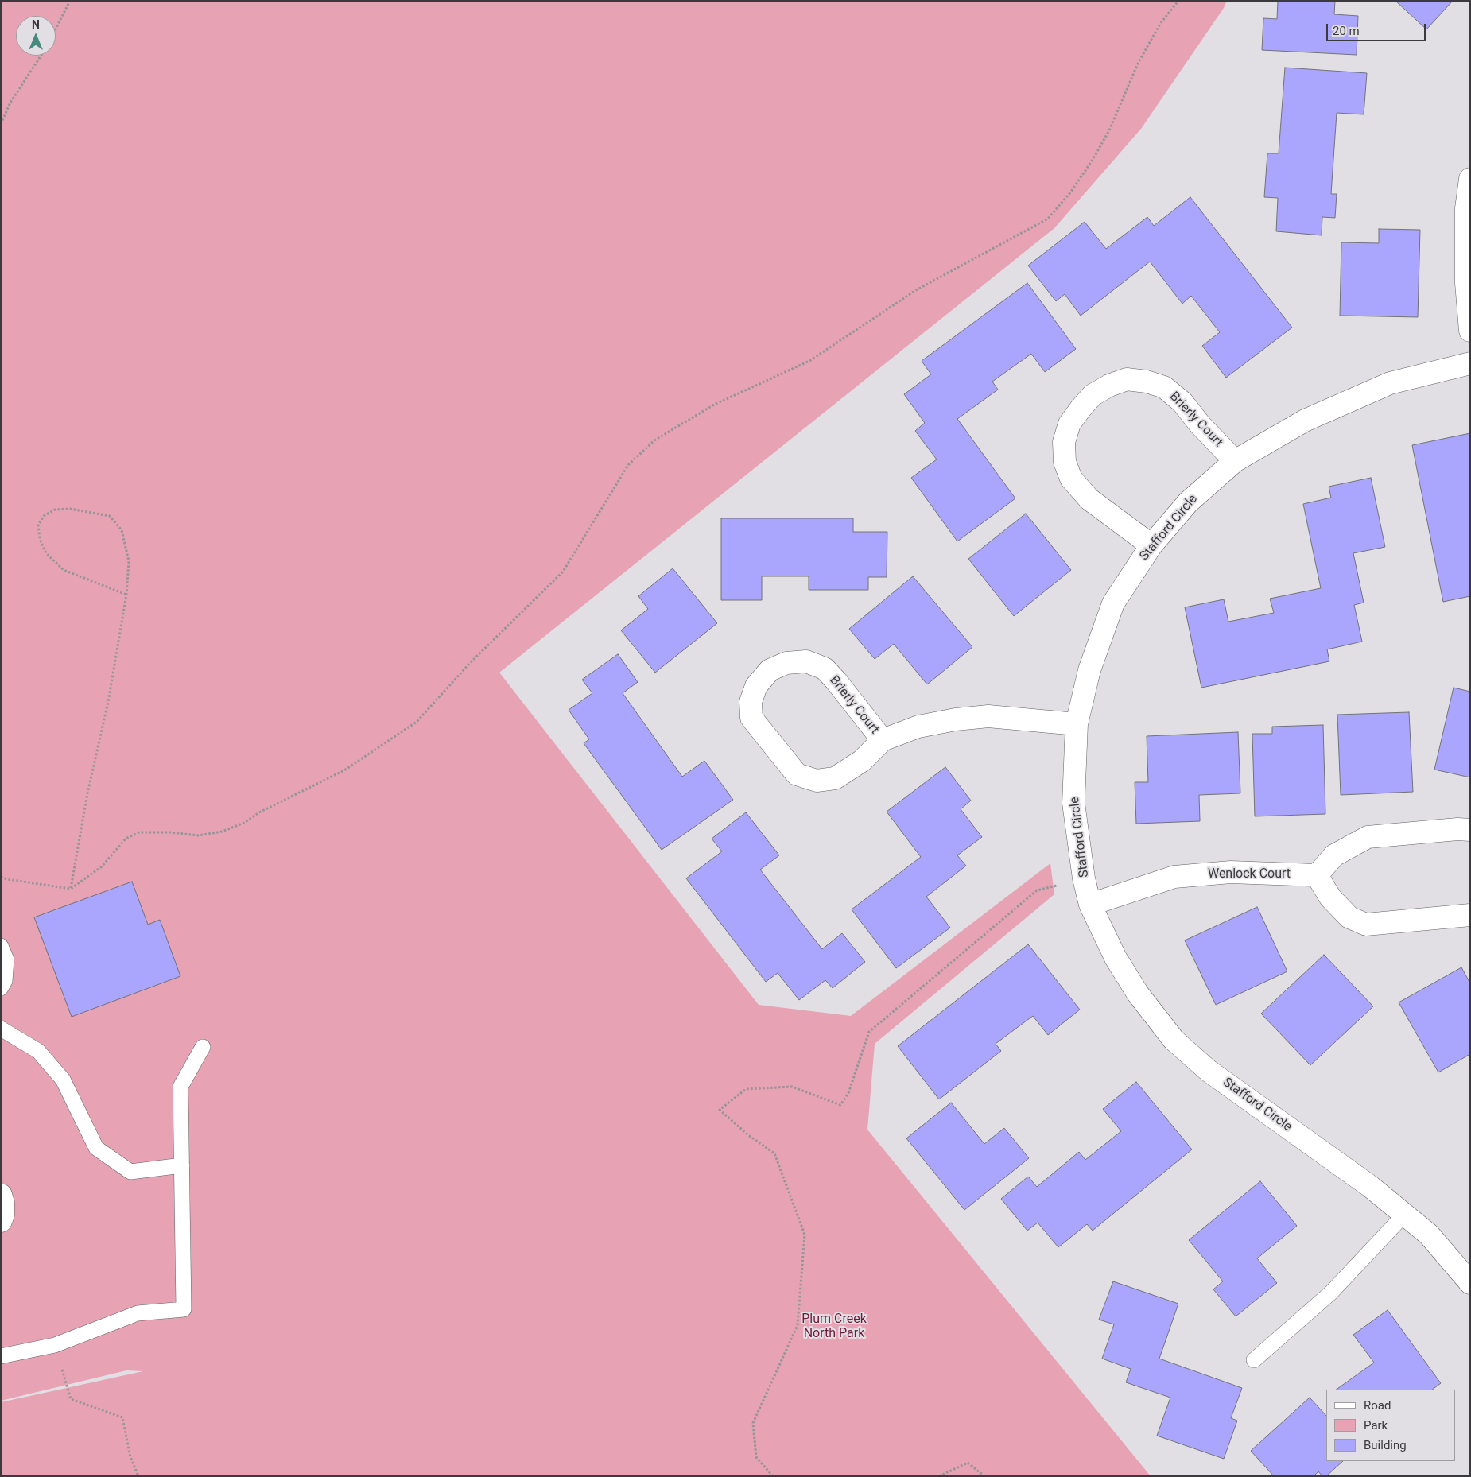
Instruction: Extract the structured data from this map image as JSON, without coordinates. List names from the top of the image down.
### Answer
{
  "streets": {
    "street": ["Brierly Court", "Stafford Circle", "Wenlock Court"]
  },
  "crossings": [
    ["Brierly Court", "Stafford Circle"],
    ["Stafford Circle", "Wenlock Court"]
  ],
  "parks": ["Plum Creek North Park"],
  "legend": ["Road", "Park", "Building"],
  "scale_bar": "20 m",
  "north": "top"
}
